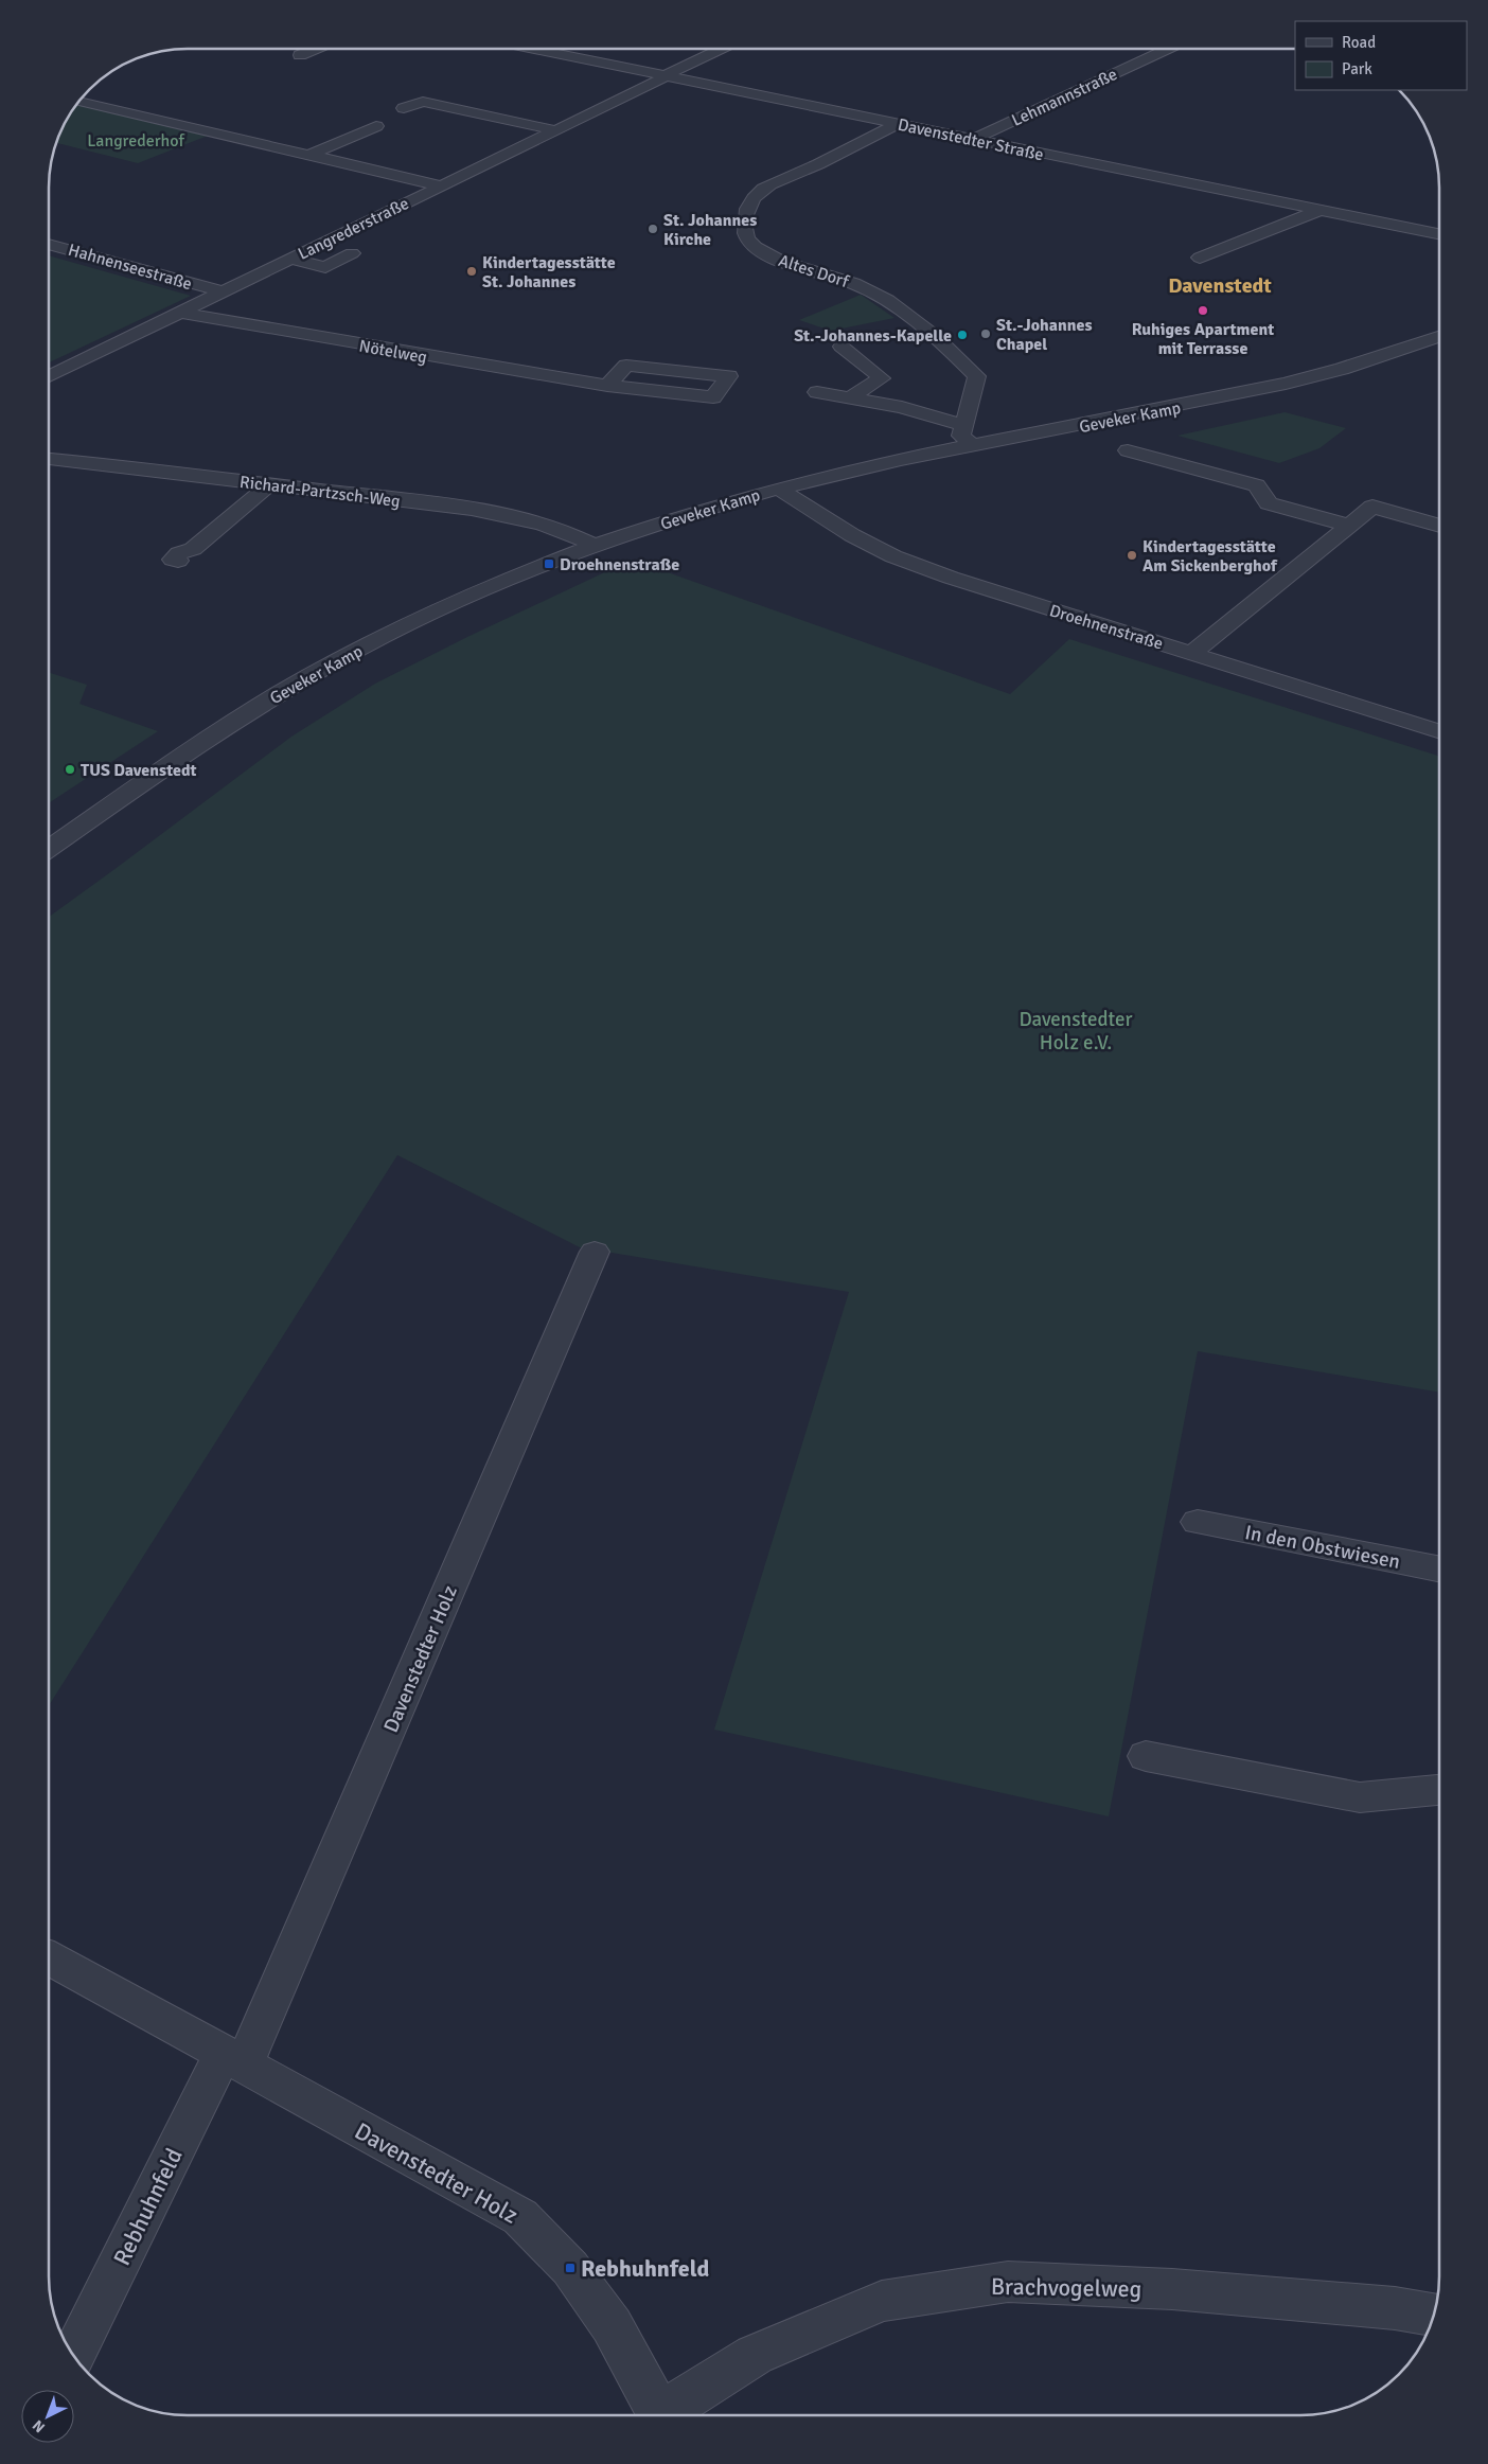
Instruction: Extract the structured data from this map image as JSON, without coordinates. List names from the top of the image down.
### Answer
{
  "streets": {
    "street": [
      "Lehmannstraße",
      "Davenstedter Straße",
      "Langrederstraße",
      "Hahnenseestraße",
      "Altes Dorf",
      "Nötelweg",
      "Geveker Kamp",
      "Richard-Partzsch-Weg",
      "Droehnenstraße",
      "In den Obstwiesen",
      "Davenstedter Holz",
      "Rebhuhnfeld",
      "Brachvogelweg"
    ]
  },
  "crossings": [
    ["Lehmannstraße", "Davenstedter Straße"],
    ["Davenstedter Straße", "Langrederstraße"],
    ["Davenstedter Straße", "Altes Dorf"],
    ["Langrederstraße", "Hahnenseestraße"],
    ["Langrederstraße", "Nötelweg"],
    ["Geveker Kamp", "Richard-Partzsch-Weg"],
    ["Geveker Kamp", "Droehnenstraße"],
    ["Davenstedter Holz", "Rebhuhnfeld"]
  ],
  "districts": ["Davenstedt"],
  "parks": ["Langrederhof", "Davenstedter Holz e.V."],
  "places": {
    "other": [
      "St. Johannes Kirche",
      "Kindertagesstätte St. Johannes",
      "Ruhiges Apartment mit Terrasse",
      "St.-Johannes Chapel",
      "St.-Johannes-Kapelle",
      "Kindertagesstätte Am Sickenberghof",
      "TUS Davenstedt"
    ],
    "transit": ["Droehnenstraße", "Rebhuhnfeld"]
  },
  "legend": ["Road", "Park"],
  "north": "bottom left"
}
